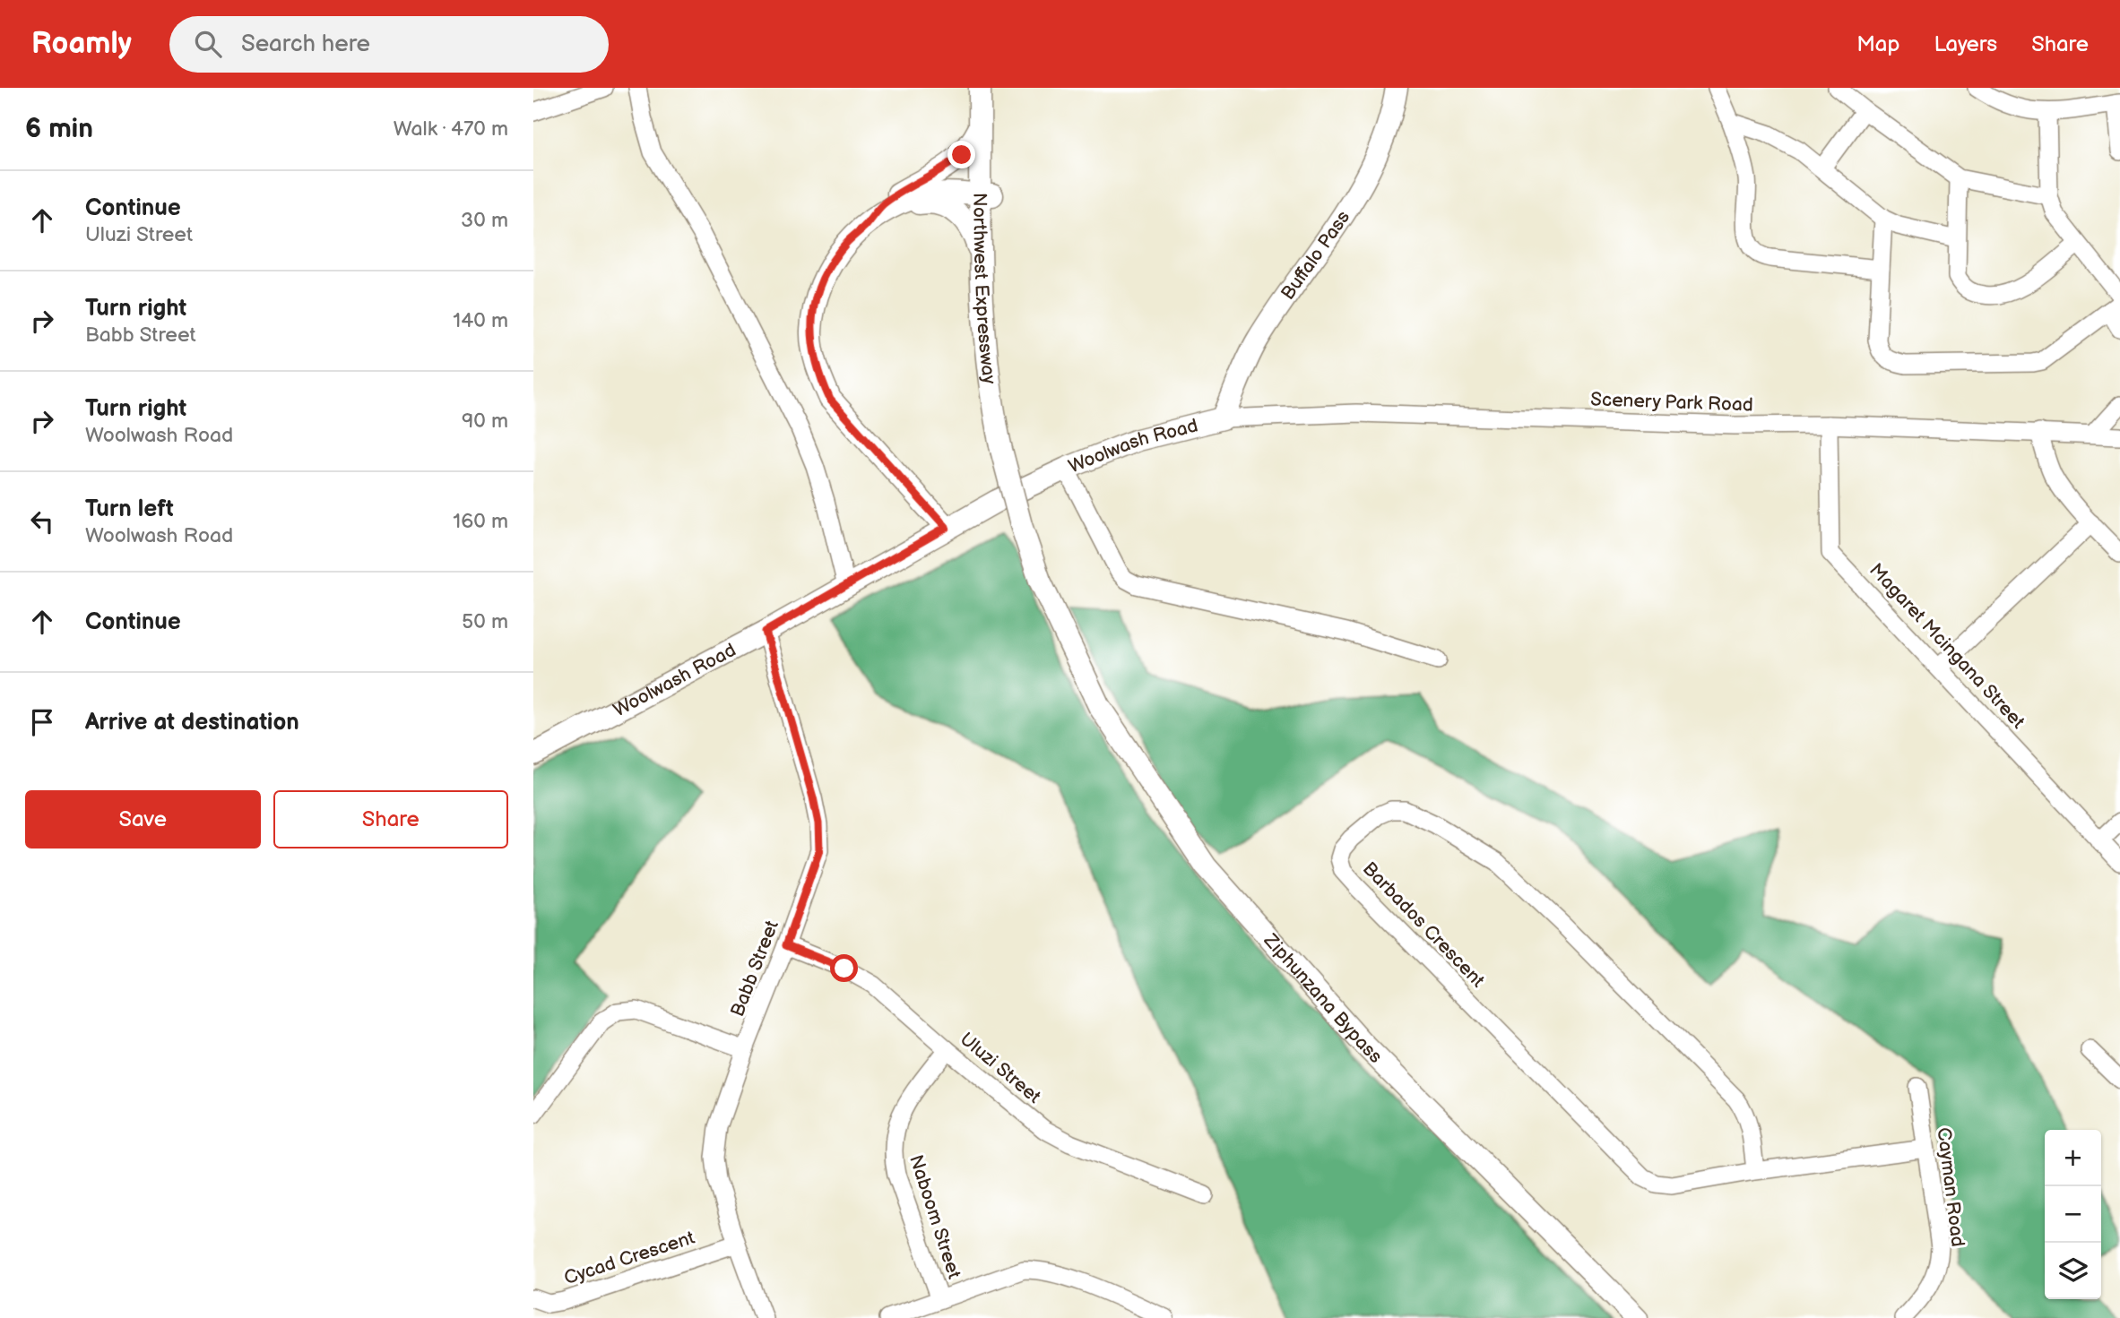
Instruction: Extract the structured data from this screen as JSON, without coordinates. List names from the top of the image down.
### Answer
{
  "streets": {
    "main road": [
      "Buffalo Pass",
      "Northwest Expressway",
      "Woolwash Road",
      "Ziphunzana Bypass"
    ],
    "street": [
      "Scenery Park Road",
      "Magaret Mcingana Street",
      "Barbados Crescent",
      "Babb Street",
      "Uluzi Street",
      "Cayman Road",
      "Naboom Street",
      "Cycad Crescent"
    ]
  },
  "crossings": [
    ["Buffalo Pass", "Scenery Park Road"],
    ["Buffalo Pass", "Woolwash Road"],
    ["Northwest Expressway", "Ziphunzana Bypass"],
    ["Scenery Park Road", "Woolwash Road"],
    ["Scenery Park Road", "Magaret Mcingana Street"],
    ["Woolwash Road", "Babb Street"],
    ["Barbados Crescent", "Cayman Road"],
    ["Babb Street", "Uluzi Street"],
    ["Babb Street", "Cycad Crescent"],
    ["Uluzi Street", "Naboom Street"]
  ],
  "page": {
    "header": "Roamly",
    "search": "Search here",
    "nav": ["Map", "Layers", "Share"],
    "heading": ["6 min", "Walk · 470 m"],
    "list": [
      ["Continue", "Uluzi Street", "30 m"],
      ["Turn right", "Babb Street", "140 m"],
      ["Turn right", "Woolwash Road", "90 m"],
      ["Turn left", "Woolwash Road", "160 m"],
      ["Continue", "50 m"],
      "Arrive at destination"
    ],
    "buttons": ["Save", "Share"],
    "map_buttons": ["+", "−"]
  }
}
